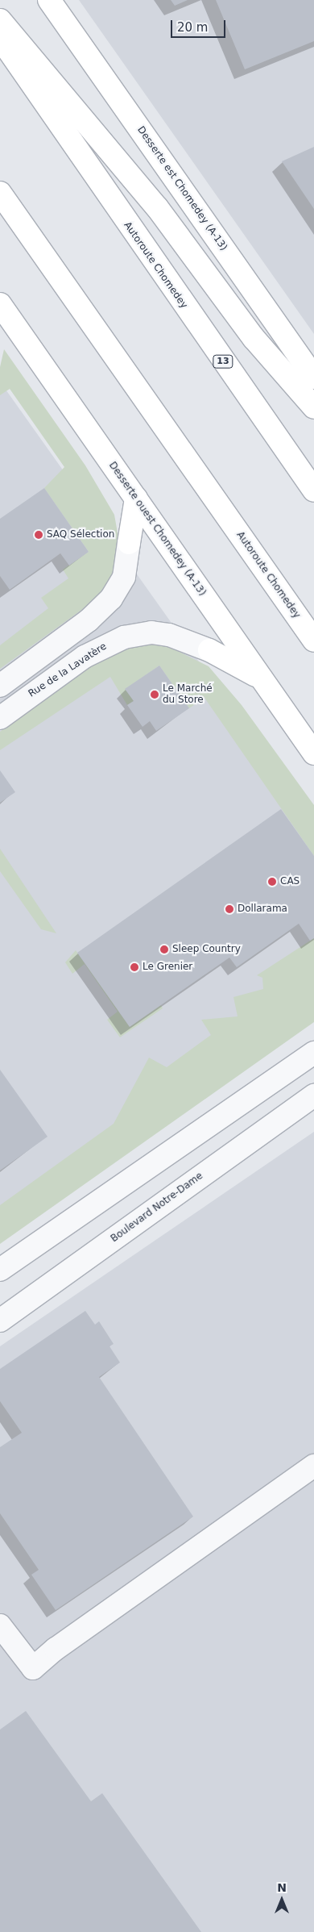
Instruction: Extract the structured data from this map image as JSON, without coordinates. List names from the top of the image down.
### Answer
{
  "streets": {
    "main road": [
      "Desserte est Chomedey (A-13)",
      "Autoroute Chomedey",
      "13",
      "Desserte ouest Chomedey (A-13)"
    ],
    "street": ["Rue de la Lavatère", "Boulevard Notre-Dame"]
  },
  "places": [
    "SAQ Sélection",
    "Le Marché du Store",
    "CAS",
    "Dollarama",
    "Sleep Country",
    "Le Grenier"
  ],
  "scale_bar": "20 m",
  "north": "top"
}
